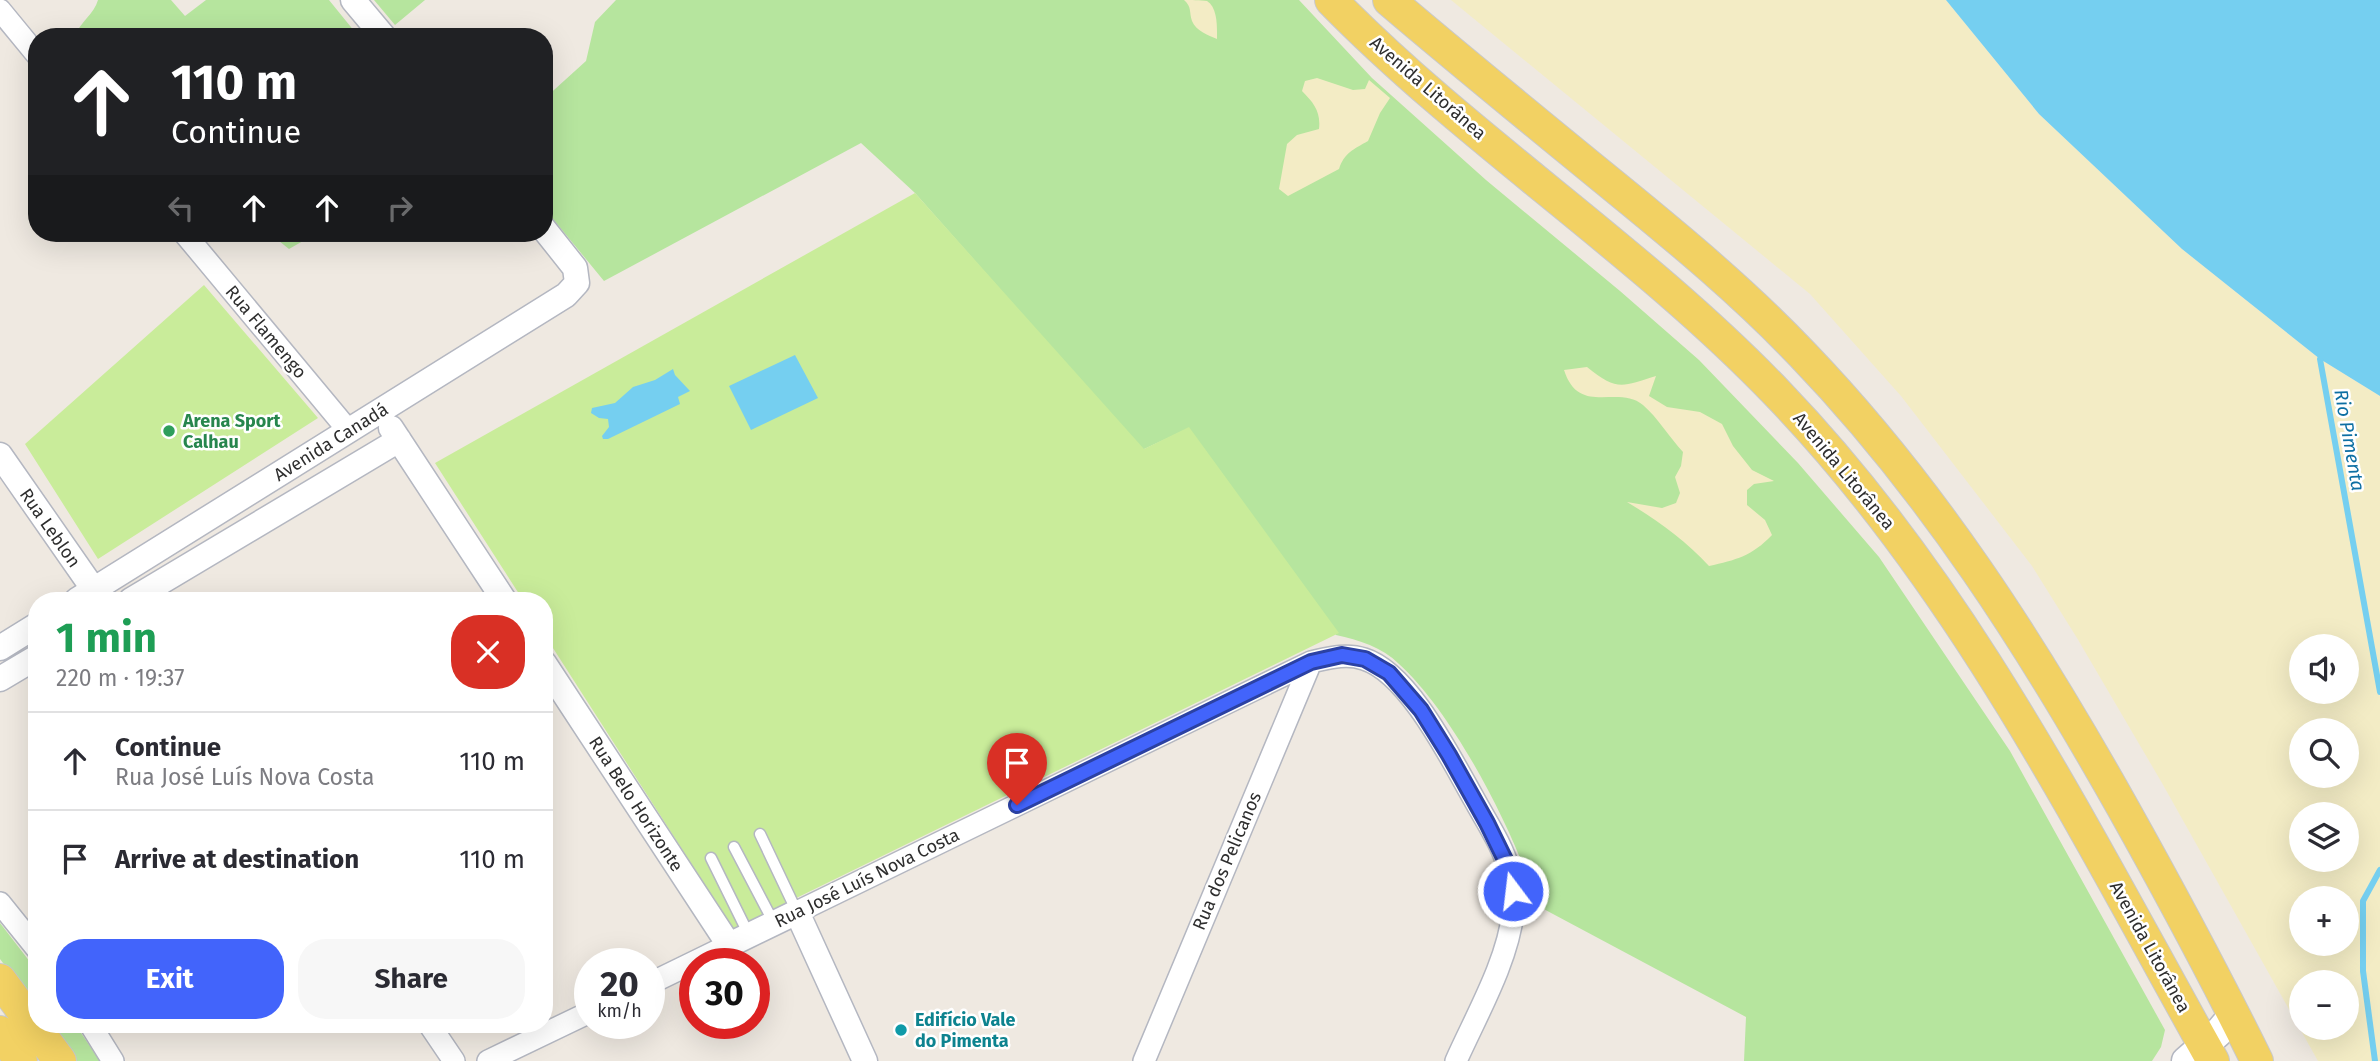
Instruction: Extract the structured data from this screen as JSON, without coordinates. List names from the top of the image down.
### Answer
{
  "streets": {
    "main road": ["Avenida Litorânea"],
    "street": [
      "Rua Flamengo",
      "Avenida Canadá",
      "Rua Leblon",
      "Rua Belo Horizonte",
      "Rua dos Pelicanos",
      "Rua José Luís Nova Costa"
    ]
  },
  "crossings": [
    ["Rua Flamengo", "Avenida Canadá"],
    ["Rua Belo Horizonte", "Rua José Luís Nova Costa"],
    ["Rua dos Pelicanos", "Rua José Luís Nova Costa"]
  ],
  "water": ["Rio Pimenta"],
  "places": ["Arena Sport Calhau", "Edifício Vale do Pimenta"],
  "page": {
    "turn": ["110 m", "Continue"],
    "heading": ["1 min", "220 m · 19:37"],
    "map_buttons": ["+", "−"],
    "list": [
      {
        "name": "Continue",
        "note": "Rua José Luís Nova Costa",
        "value": "110 m"
      },
      {
        "name": "Arrive at destination",
        "value": "110 m"
      }
    ],
    "buttons": ["Exit", "Share"],
    "speed": "20 km/h",
    "limit": "30"
  }
}
